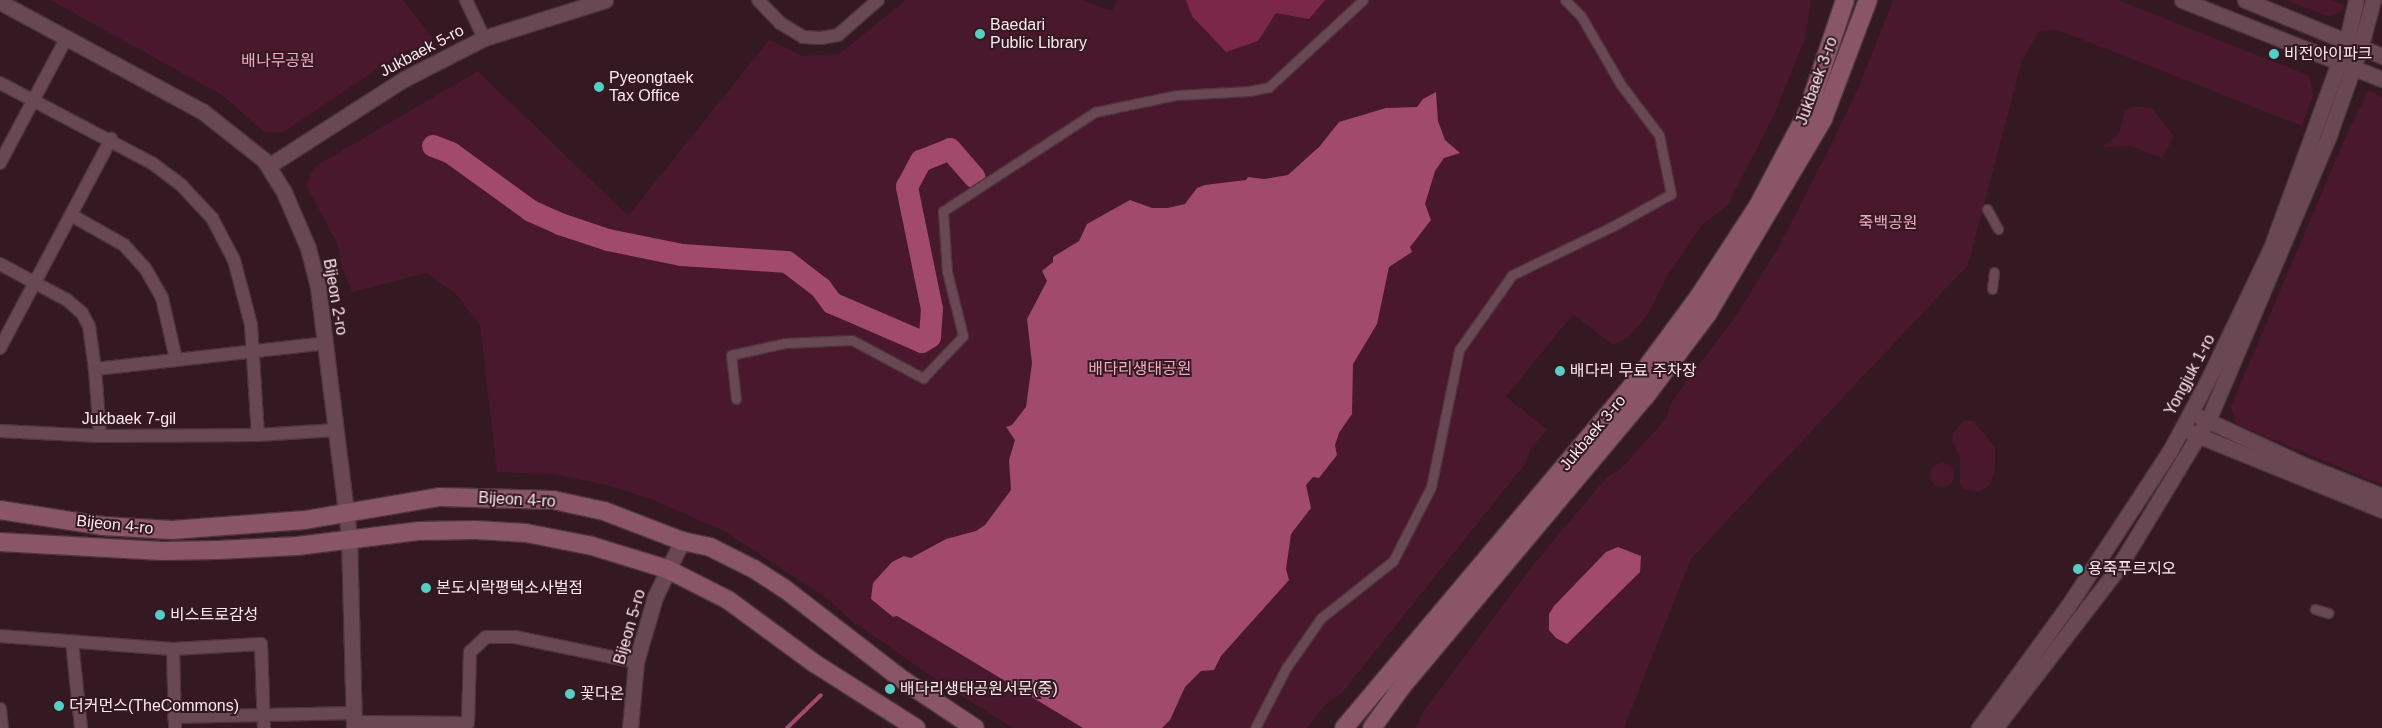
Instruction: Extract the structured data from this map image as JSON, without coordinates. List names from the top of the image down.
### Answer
{
  "streets": {
    "main road": ["Jukbaek 3-ro", "Bijeon 4-ro"],
    "street": [
      "Jukbaek 5-ro",
      "Bijeon 2-ro",
      "Yongjuk 1-ro",
      "Jukbaek 7-gil",
      "Bijeon 5-ro"
    ]
  },
  "crossings": [
    ["Jukbaek 5-ro", "Bijeon 2-ro"],
    ["Bijeon 2-ro", "Jukbaek 7-gil"],
    ["Bijeon 2-ro", "Bijeon 4-ro"],
    ["Bijeon 4-ro", "Bijeon 5-ro"]
  ],
  "parks": ["배나무공원", "죽백공원", "배다리생태공원"],
  "places": [
    "Baedari Public Library",
    "비전아이파크",
    "Pyeongtaek Tax Office",
    "배다리 무료 주차장",
    "용죽푸르지오",
    "본도시락평택소사벌점",
    "비스트로감성",
    "배다리생태공원서문(중)",
    "꽃다온",
    "더커먼스(TheCommons)"
  ]
}
